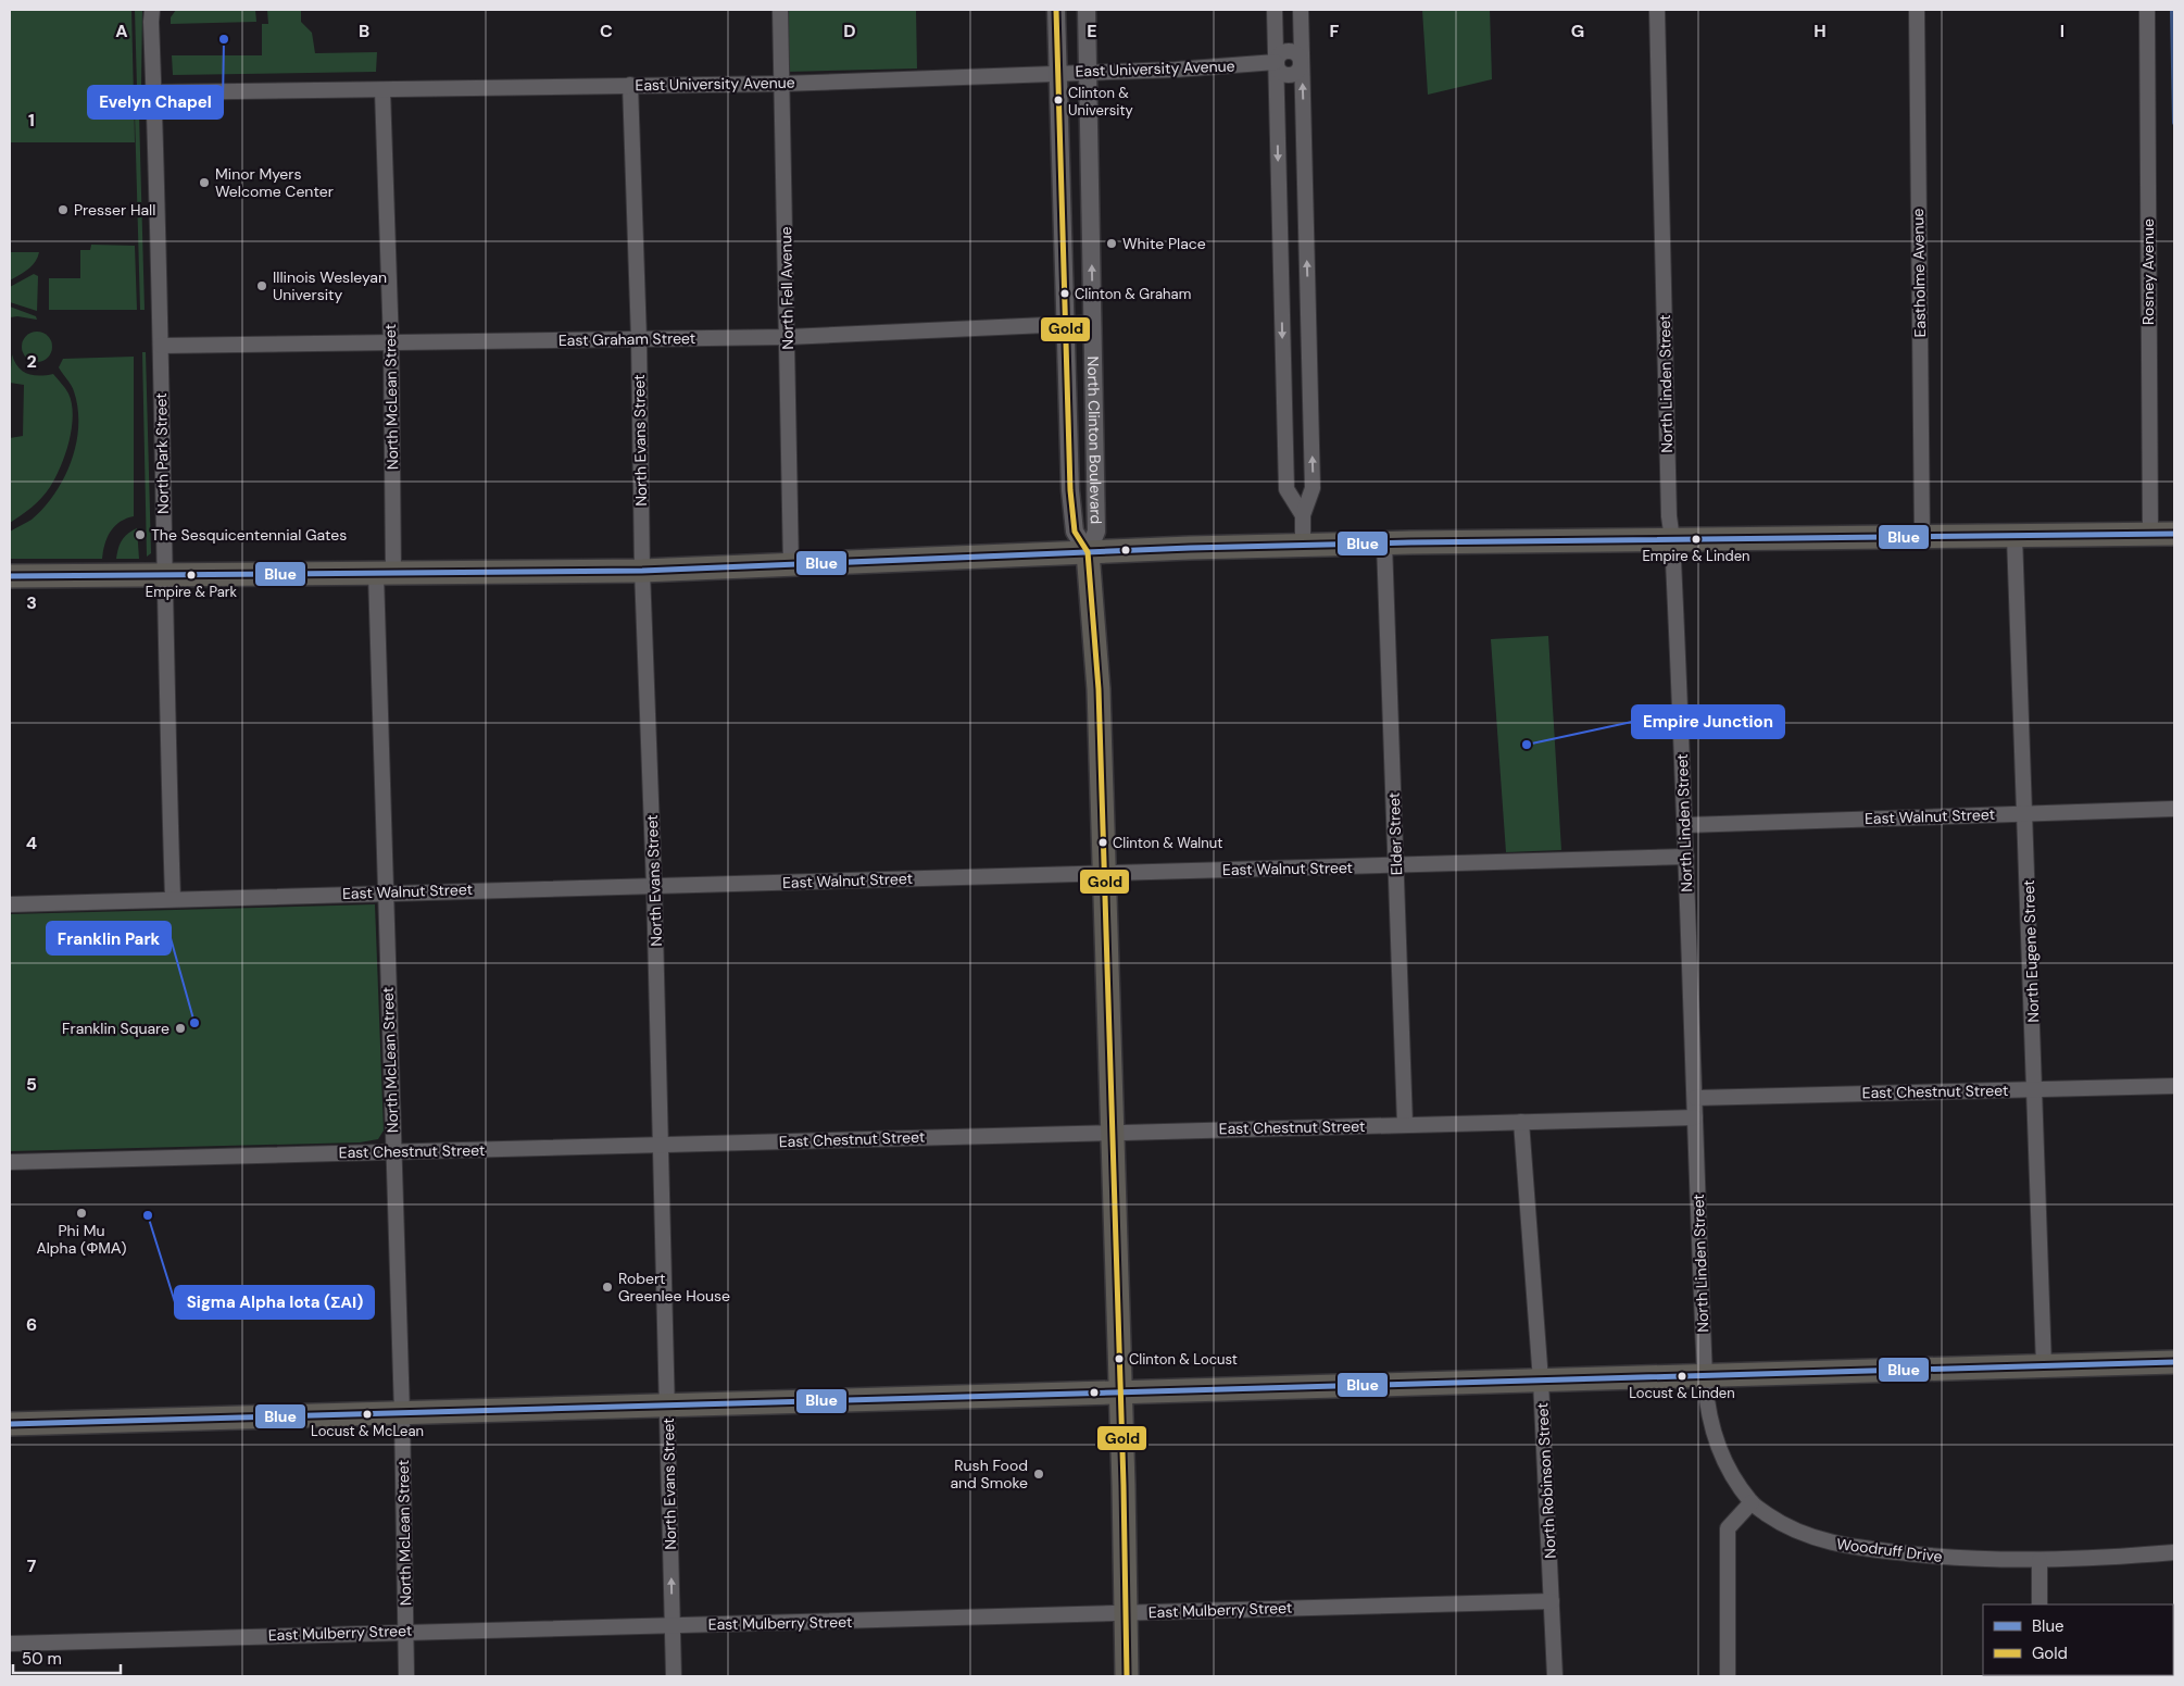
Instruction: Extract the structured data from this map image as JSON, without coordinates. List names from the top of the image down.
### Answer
{
  "streets": {
    "street": [
      "East University Avenue",
      "Rosney Avenue",
      "Eastholme Avenue",
      "North Fell Avenue",
      "East Graham Street",
      "North Linden Street",
      "North McLean Street",
      "North Evans Street",
      "North Clinton Boulevard",
      "North Park Street",
      "East Walnut Street",
      "Elder Street",
      "North Eugene Street",
      "East Chestnut Street",
      "North Robinson Street",
      "Woodruff Drive",
      "East Mulberry Street"
    ]
  },
  "crossings": [
    ["East University Avenue", "North Fell Avenue"],
    ["East University Avenue", "North McLean Street"],
    ["East University Avenue", "North Evans Street"],
    ["East University Avenue", "North Clinton Boulevard"],
    ["East University Avenue", "North Park Street"],
    ["North Fell Avenue", "East Graham Street"],
    ["East Graham Street", "North McLean Street"],
    ["East Graham Street", "North Evans Street"],
    ["East Graham Street", "North Clinton Boulevard"],
    ["East Graham Street", "North Park Street"],
    ["North Linden Street", "East Walnut Street"],
    ["North Linden Street", "East Chestnut Street"],
    ["North Linden Street", "Woodruff Drive"],
    ["North McLean Street", "East Walnut Street"],
    ["North McLean Street", "East Chestnut Street"],
    ["North McLean Street", "East Mulberry Street"],
    ["North Evans Street", "East Walnut Street"],
    ["North Evans Street", "East Chestnut Street"],
    ["North Evans Street", "East Mulberry Street"],
    ["North Park Street", "East Walnut Street"],
    ["East Walnut Street", "Elder Street"],
    ["East Walnut Street", "North Eugene Street"],
    ["Elder Street", "East Chestnut Street"],
    ["North Eugene Street", "East Chestnut Street"],
    ["East Chestnut Street", "North Robinson Street"],
    ["North Robinson Street", "East Mulberry Street"]
  ],
  "places": [
    "Evelyn Chapel",
    "Clinton & University",
    "Minor Myers Welcome Center",
    "Presser Hall",
    "White Place",
    "Illinois Wesleyan University",
    "Clinton & Graham",
    "The Sesquicentennial Gates",
    "Empire & Linden",
    "Empire & Park",
    "Empire Junction",
    "Clinton & Walnut",
    "Franklin Park",
    "Franklin Square",
    "Phi Mu Alpha (ΦΜΑ)",
    "Sigma Alpha Iota (ΣΑΙ)",
    "Robert Greenlee House",
    "Clinton & Locust",
    "Locust & Linden",
    "Locust & McLean",
    "Rush Food and Smoke"
  ],
  "lines": ["transit line Gold", "transit line Blue"],
  "legend": ["Blue", "Gold"],
  "scale_bar": "50 m",
  "grid": {
    "columns": [
      "A",
      "B",
      "C",
      "D",
      "E",
      "F",
      "G",
      "H",
      "I"
    ],
    "rows": [
      "1",
      "2",
      "3",
      "4",
      "5",
      "6",
      "7"
    ]
  }
}
